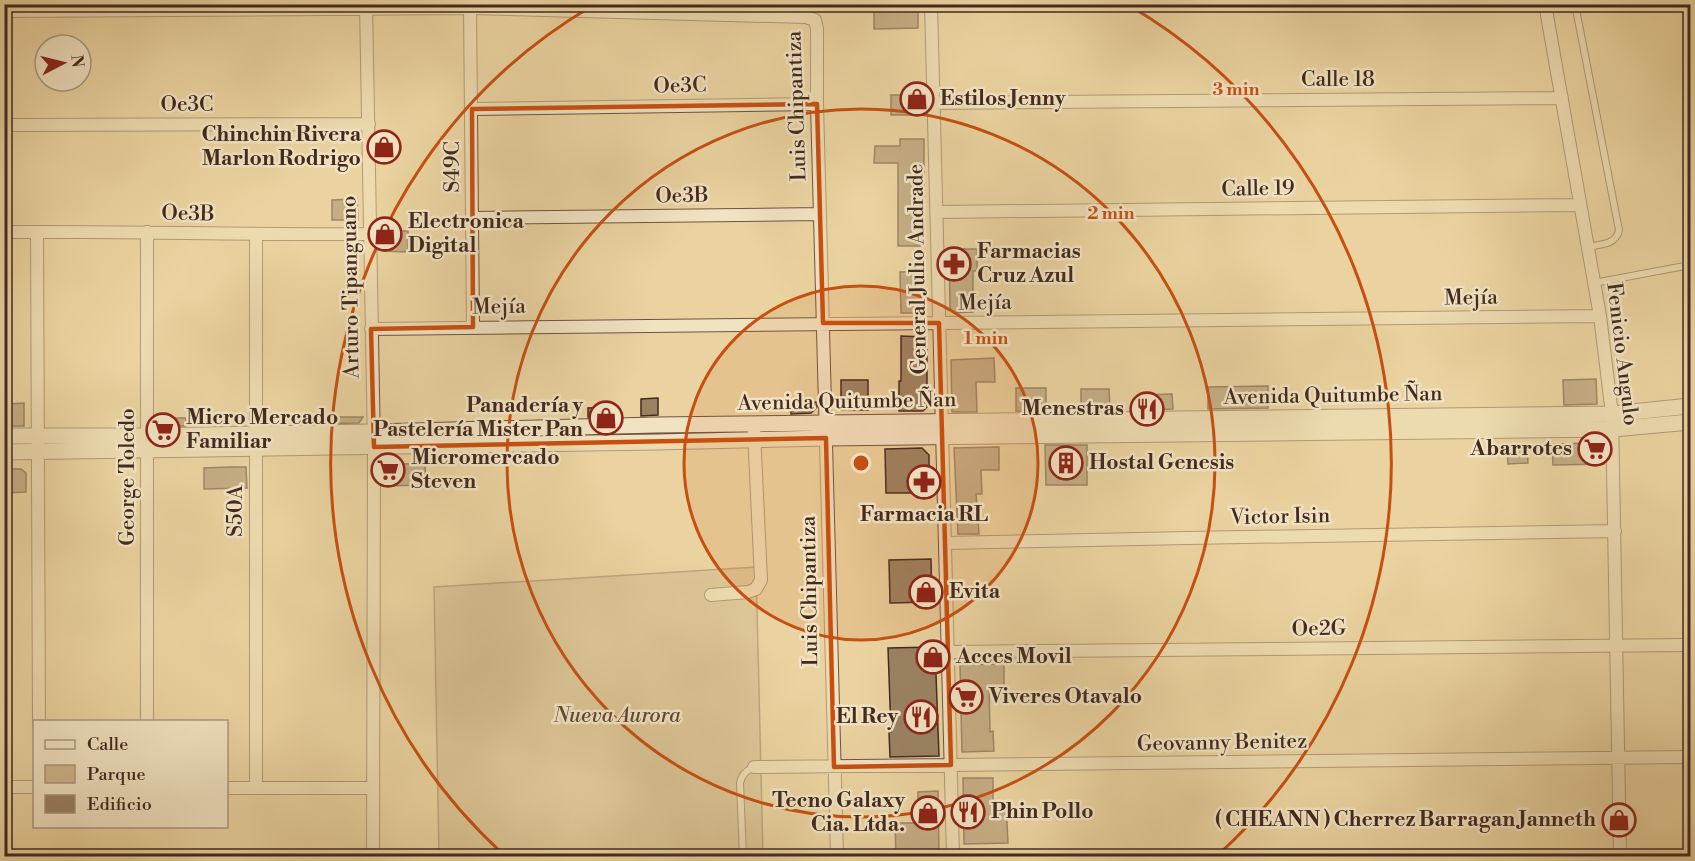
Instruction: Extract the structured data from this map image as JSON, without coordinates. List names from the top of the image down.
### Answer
{
  "streets": {
    "street": [
      "Calle 18",
      "Oe3C",
      "Luis Chipantiza",
      "S49C",
      "Calle 19",
      "Oe3B",
      "General Julio Andrade",
      "Arturo Tipanguano",
      "Mejía",
      "Fenicio Angulo",
      "Avenida Quitumbe Ñan",
      "George Toledo",
      "S50A",
      "Victor Isin",
      "Oe2G",
      "Geovanny Benitez"
    ]
  },
  "crossings": [
    ["Calle 18", "General Julio Andrade"],
    ["Calle 18", "Fenicio Angulo"],
    ["Oe3C", "Luis Chipantiza"],
    ["Oe3C", "S49C"],
    ["Oe3C", "Arturo Tipanguano"],
    ["Luis Chipantiza", "S49C"],
    ["Luis Chipantiza", "Oe3B"],
    ["Luis Chipantiza", "Arturo Tipanguano"],
    ["Luis Chipantiza", "Mejía"],
    ["Luis Chipantiza", "Avenida Quitumbe Ñan"],
    ["Luis Chipantiza", "Geovanny Benitez"],
    ["S49C", "Oe3B"],
    ["S49C", "Mejía"],
    ["Calle 19", "General Julio Andrade"],
    ["Calle 19", "Fenicio Angulo"],
    ["Oe3B", "Arturo Tipanguano"],
    ["Oe3B", "George Toledo"],
    ["Oe3B", "S50A"],
    ["General Julio Andrade", "Mejía"],
    ["General Julio Andrade", "Avenida Quitumbe Ñan"],
    ["General Julio Andrade", "Victor Isin"],
    ["General Julio Andrade", "Oe2G"],
    ["General Julio Andrade", "Geovanny Benitez"],
    ["Arturo Tipanguano", "Mejía"],
    ["Arturo Tipanguano", "Avenida Quitumbe Ñan"],
    ["Mejía", "Fenicio Angulo"],
    ["Fenicio Angulo", "Avenida Quitumbe Ñan"],
    ["Fenicio Angulo", "Victor Isin"],
    ["Fenicio Angulo", "Oe2G"],
    ["Fenicio Angulo", "Geovanny Benitez"],
    ["Avenida Quitumbe Ñan", "George Toledo"],
    ["Avenida Quitumbe Ñan", "S50A"]
  ],
  "parks": ["Nueva Aurora"],
  "places": {
    "shop": [
      "Estilos Jenny",
      "Chinchin Rivera Marlon Rodrigo",
      "Electronica Digital",
      "Panadería y Pastelería Mister Pan",
      "Evita",
      "Acces Movil",
      "Tecno Galaxy Cia. Ltda.",
      "( CHEANN ) Cherrez Barragan Janneth"
    ],
    "pharmacy": ["Farmacias Cruz Azul", "Farmacia RL"],
    "restaurant": ["Menestras", "El Rey", "Phin Pollo"],
    "supermarket": [
      "Micro Mercado Familiar",
      "Abarrotes",
      "Micromercado Steven",
      "Viveres Otavalo"
    ],
    "building": ["Hostal Genesis"]
  },
  "legend": ["Calle", "Parque", "Edificio"],
  "north": "right",
  "rings": ["3 min", "2 min", "1 min"]
}
